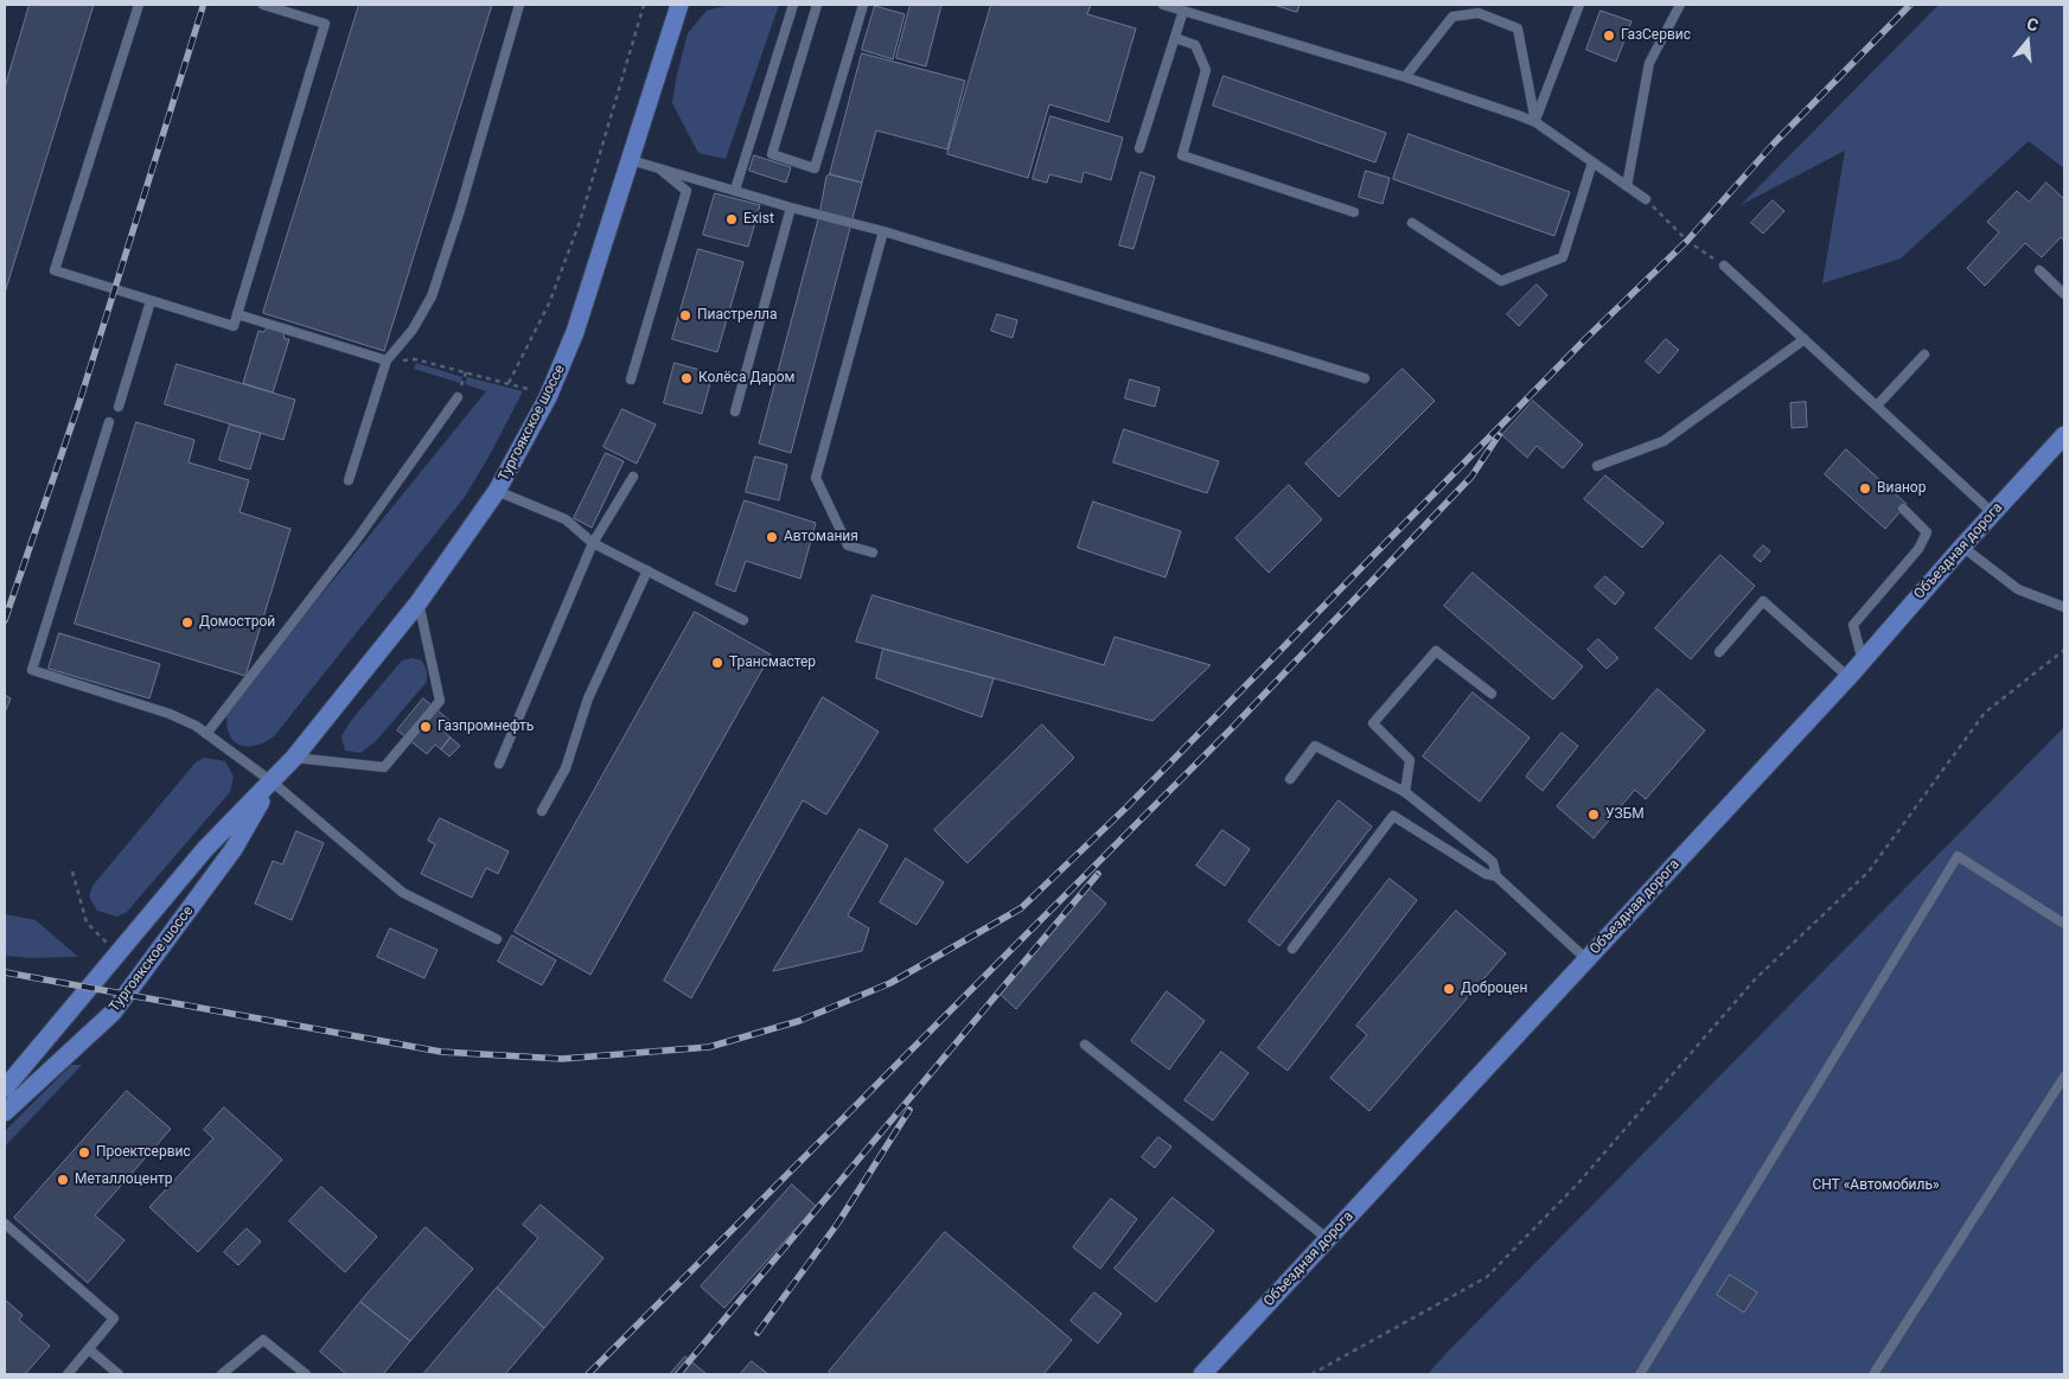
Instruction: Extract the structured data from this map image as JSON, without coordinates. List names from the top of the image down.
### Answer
{
  "streets": {
    "main road": ["Тургоякское шоссе", "Объездная дорога"]
  },
  "parks": ["СНТ «Автомобиль»"],
  "places": [
    "ГазСервис",
    "Exist",
    "Пиастрелла",
    "Колёса Даром",
    "Вианор",
    "Автомания",
    "Домострой",
    "Трансмастер",
    "Газпромнефть",
    "УЗБМ",
    "Доброцен",
    "Проектсервис",
    "Металлоцентр"
  ],
  "north": "top"
}
